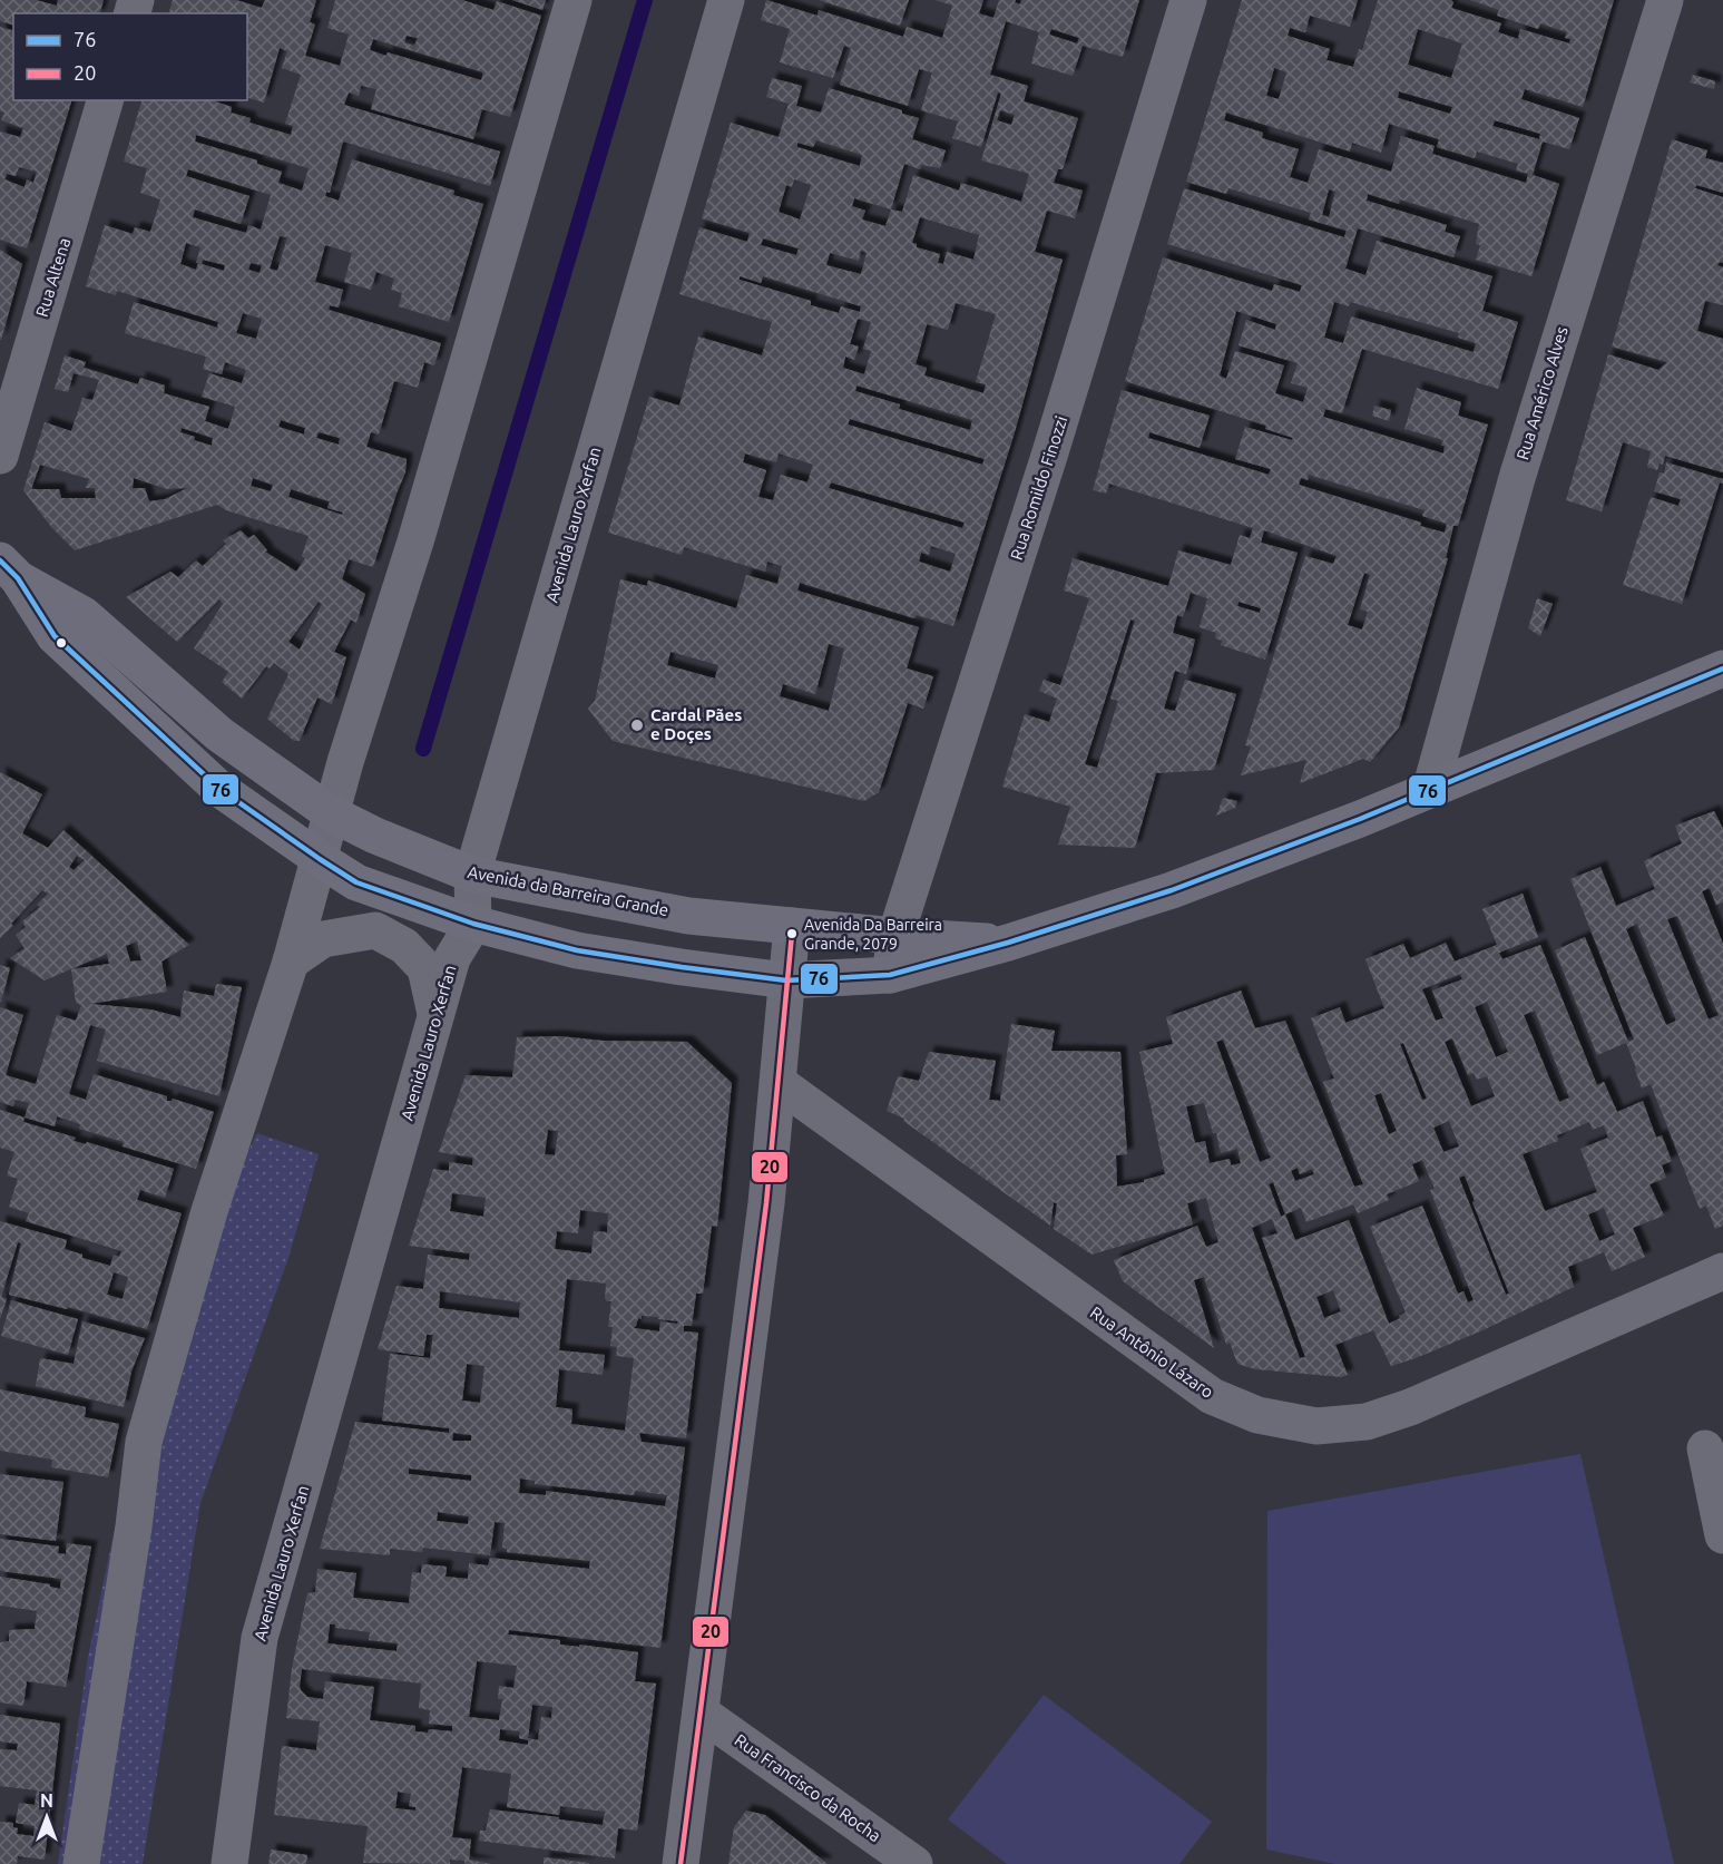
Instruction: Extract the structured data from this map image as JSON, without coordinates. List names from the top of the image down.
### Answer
{
  "streets": {
    "main road": ["Avenida da Barreira Grande"],
    "street": [
      "Rua Altena",
      "Rua Américo Alves",
      "Rua Romildo Finozzi",
      "Avenida Lauro Xerfan",
      "Rua Antônio Lázaro",
      "Rua Francisco da Rocha"
    ]
  },
  "crossings": [
    ["Rua Américo Alves", "Avenida da Barreira Grande"],
    ["Rua Romildo Finozzi", "Avenida da Barreira Grande"],
    ["Avenida Lauro Xerfan", "Avenida da Barreira Grande"]
  ],
  "places": ["Cardal Pães e Doçes", "Avenida Da Barreira Grande, 2079"],
  "lines": ["transit line 76", "transit line 20"],
  "legend": ["76", "20"],
  "north": "top"
}
